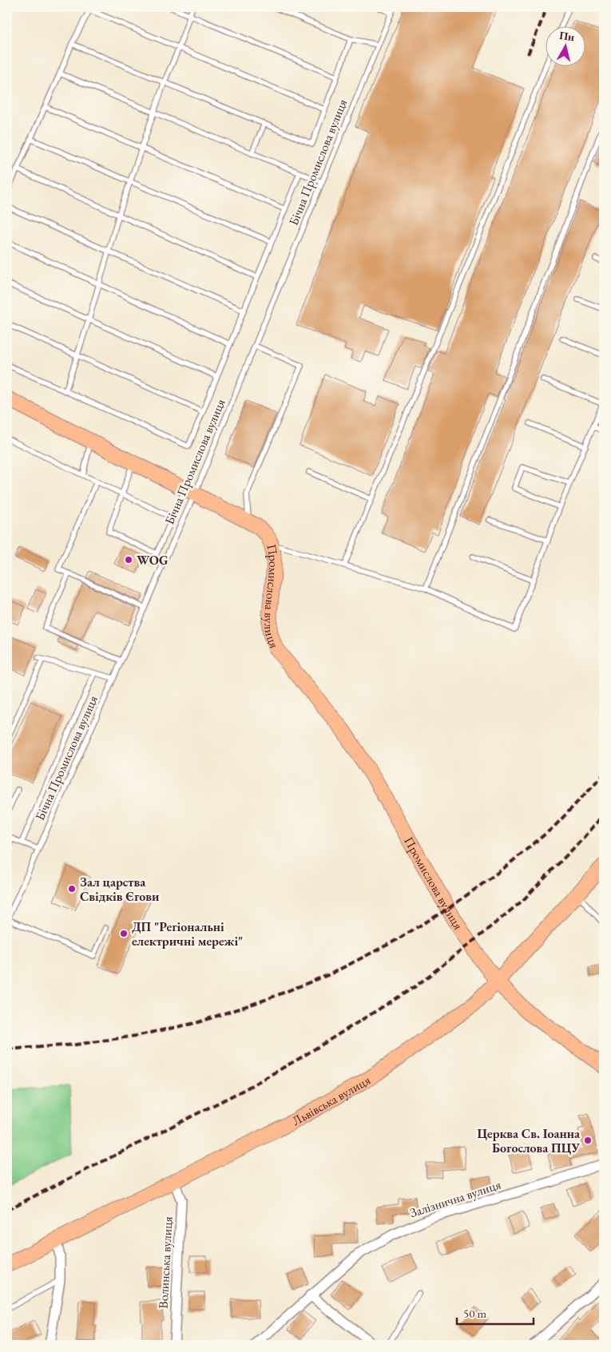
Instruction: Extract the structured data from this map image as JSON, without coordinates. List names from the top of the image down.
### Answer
{
  "streets": {
    "main road": ["Промислова вулиця", "Львівська вулиця"],
    "street": ["Залізнична вулиця", "Волинська вулиця"],
    "lane": ["Бічна Промислова вулиця"]
  },
  "crossings": [
    ["Бічна Промислова вулиця", "Промислова вулиця"],
    ["Промислова вулиця", "Львівська вулиця"],
    ["Львівська вулиця", "Волинська вулиця"]
  ],
  "places": [
    "WOG",
    "Зал царства Свідків Єгови",
    "ДП \"Регіональні електричні мережі\"",
    "Церква Св. Іоанна Богослова ПЦУ"
  ],
  "scale_bar": "50 m",
  "north": "top"
}
